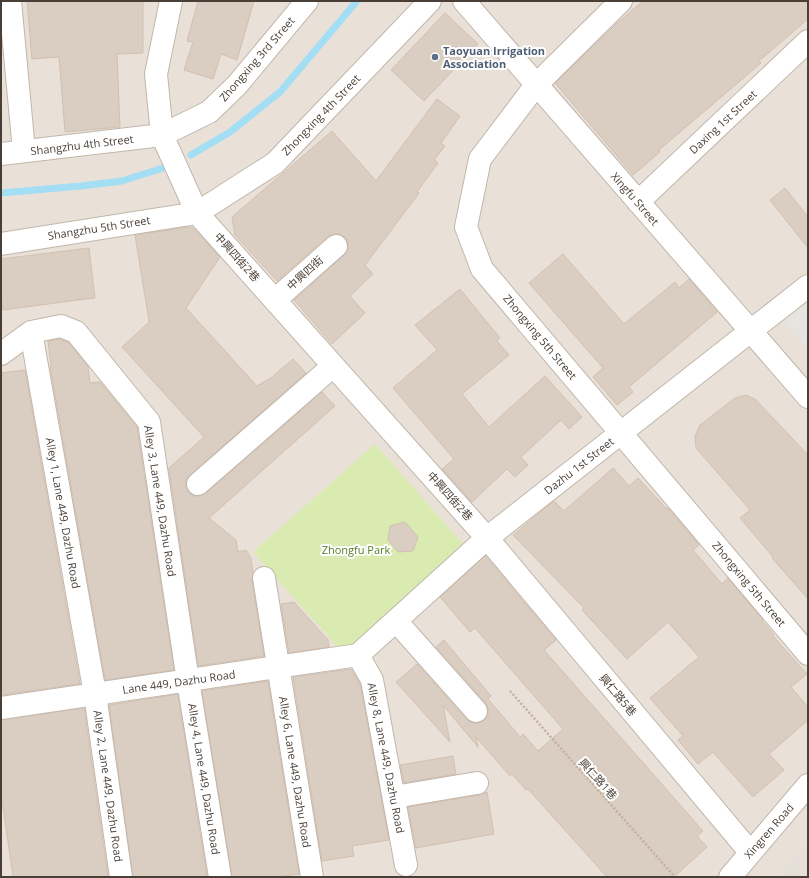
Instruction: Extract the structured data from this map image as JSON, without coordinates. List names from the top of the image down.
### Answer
{
  "streets": {
    "street": [
      "Zhongxing 3rd Street",
      "Zhongxing 4th Street",
      "Daxing 1st Street",
      "Shangzhu 4th Street",
      "Xingfu Street",
      "Shangzhu 5th Street",
      "中興四街2巷",
      "中興四街",
      "Zhongxing 5th Street",
      "Dazhu 1st Street",
      "Alley 3, Lane 449, Dazhu Road",
      "Alley 1, Lane 449, Dazhu Road",
      "Lane 449, Dazhu Road",
      "興仁路5巷",
      "Alley 8, Lane 449, Dazhu Road",
      "Alley 6, Lane 449, Dazhu Road",
      "Alley 4, Lane 449, Dazhu Road",
      "Alley 2, Lane 449, Dazhu Road",
      "Xingren Road"
    ],
    "path": ["興仁路1巷"]
  },
  "crossings": [
    ["Zhongxing 3rd Street", "Shangzhu 4th Street"],
    ["Zhongxing 3rd Street", "中興四街2巷"],
    ["Zhongxing 4th Street", "Shangzhu 5th Street"],
    ["Zhongxing 4th Street", "中興四街2巷"],
    ["Daxing 1st Street", "Xingfu Street"],
    ["Shangzhu 4th Street", "中興四街2巷"],
    ["Xingfu Street", "Zhongxing 5th Street"],
    ["Xingfu Street", "Dazhu 1st Street"],
    ["Shangzhu 5th Street", "中興四街2巷"],
    ["中興四街2巷", "中興四街"],
    ["中興四街2巷", "Dazhu 1st Street"],
    ["中興四街2巷", "興仁路5巷"],
    ["Zhongxing 5th Street", "Dazhu 1st Street"],
    ["Dazhu 1st Street", "Lane 449, Dazhu Road"],
    ["Dazhu 1st Street", "興仁路5巷"],
    ["Dazhu 1st Street", "Alley 8, Lane 449, Dazhu Road"],
    ["Alley 3, Lane 449, Dazhu Road", "Alley 1, Lane 449, Dazhu Road"],
    ["Alley 3, Lane 449, Dazhu Road", "Lane 449, Dazhu Road"],
    ["Alley 3, Lane 449, Dazhu Road", "Alley 4, Lane 449, Dazhu Road"],
    ["Alley 1, Lane 449, Dazhu Road", "Lane 449, Dazhu Road"],
    ["Alley 1, Lane 449, Dazhu Road", "Alley 2, Lane 449, Dazhu Road"],
    ["Lane 449, Dazhu Road", "Alley 8, Lane 449, Dazhu Road"],
    ["Lane 449, Dazhu Road", "Alley 6, Lane 449, Dazhu Road"],
    ["Lane 449, Dazhu Road", "Alley 4, Lane 449, Dazhu Road"],
    ["Lane 449, Dazhu Road", "Alley 2, Lane 449, Dazhu Road"],
    ["興仁路5巷", "Xingren Road"]
  ],
  "parks": ["Zhongfu Park"],
  "places": ["Taoyuan Irrigation Association"]
}
